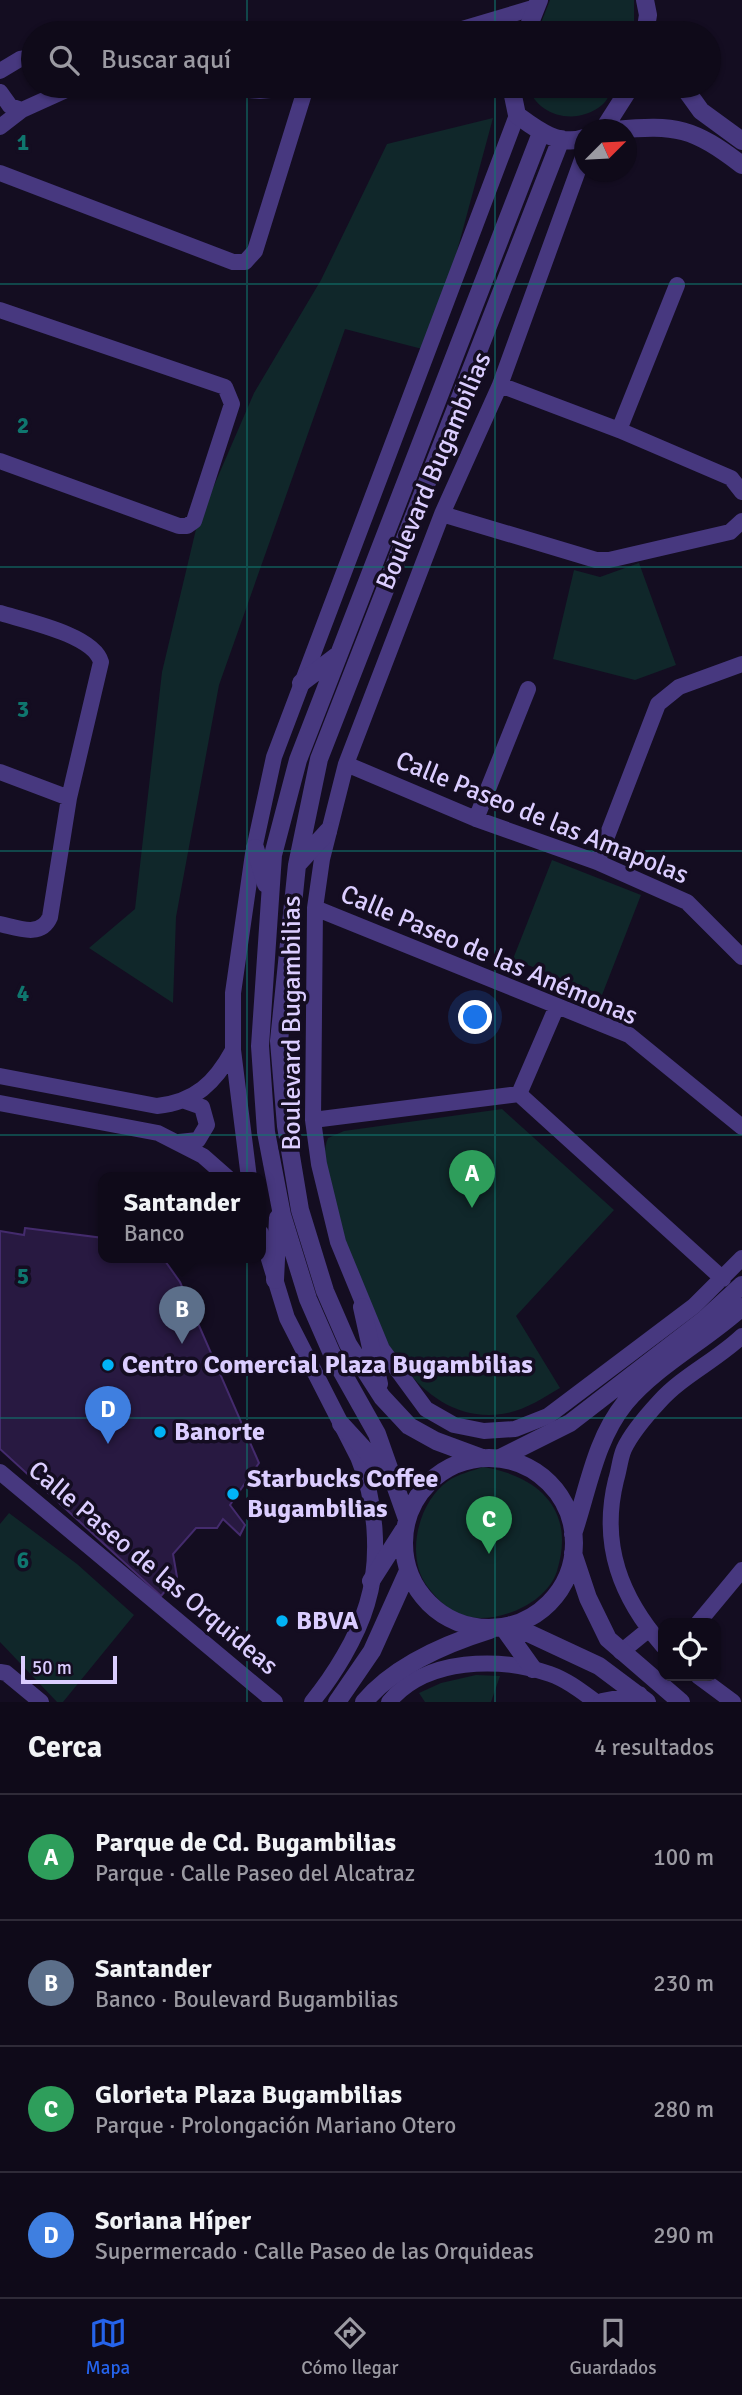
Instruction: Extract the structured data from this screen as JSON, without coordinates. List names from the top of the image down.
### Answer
{
  "streets": {
    "street": [
      "Boulevard Bugambilias",
      "Calle Paseo de las Amapolas",
      "Calle Paseo de las Anémonas",
      "Calle Paseo de las Orquideas"
    ]
  },
  "crossings": [
    ["Boulevard Bugambilias", "Calle Paseo de las Amapolas"],
    ["Boulevard Bugambilias", "Calle Paseo de las Anémonas"]
  ],
  "places": [
    "Centro Comercial Plaza Bugambilias",
    "Banorte",
    "Starbucks Coffee Bugambilias",
    "BBVA"
  ],
  "scale_bar": "50 m",
  "north": "top right",
  "page": {
    "search": "Buscar aquí",
    "pins": [
      "A",
      "B",
      "D",
      "C"
    ],
    "popup": ["Santander", "Banco"],
    "scale": "50 m",
    "heading": ["Cerca", "4 resultados"],
    "list": [
      {
        "mark": "A",
        "name": "Parque de Cd. Bugambilias",
        "note": "Parque · Calle Paseo del Alcatraz",
        "value": "100 m"
      },
      {
        "mark": "B",
        "name": "Santander",
        "note": "Banco · Boulevard Bugambilias",
        "value": "230 m"
      },
      {
        "mark": "C",
        "name": "Glorieta Plaza Bugambilias",
        "note": "Parque · Prolongación Mariano Otero",
        "value": "280 m"
      },
      {
        "mark": "D",
        "name": "Soriana Híper",
        "note": "Supermercado · Calle Paseo de las Orquideas",
        "value": "290 m"
      }
    ],
    "nav": ["Mapa", "Cómo llegar", "Guardados"]
  },
  "grid": {
    "rows": [
      "1",
      "2",
      "3",
      "4",
      "5",
      "6"
    ]
  }
}
